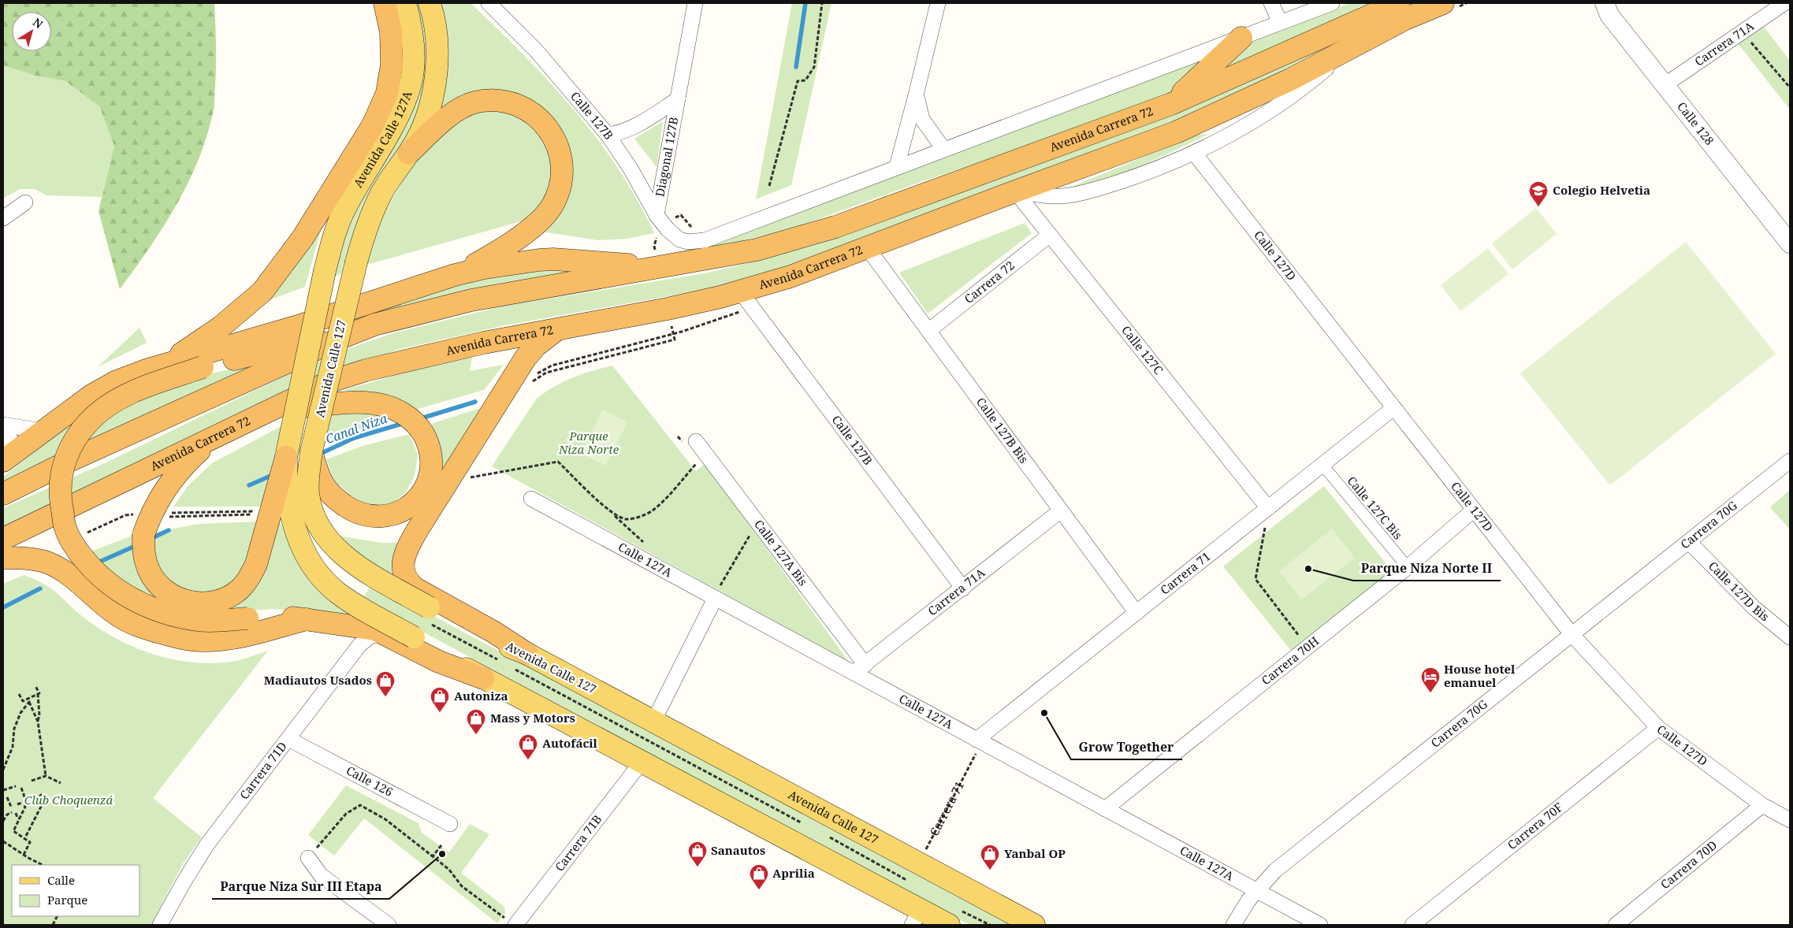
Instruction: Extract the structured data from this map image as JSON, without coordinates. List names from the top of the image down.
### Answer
{
  "streets": {
    "highway": ["Avenida Carrera 72"],
    "main road": ["Avenida Calle 127A", "Avenida Calle 127"],
    "street": [
      "Carrera 71A",
      "Calle 127B",
      "Calle 128",
      "Diagonal 127B",
      "Calle 127D",
      "Carrera 72",
      "Calle 127C",
      "Calle 127B Bis",
      "Calle 127C Bis",
      "Carrera 70G",
      "Calle 127A Bis",
      "Calle 127A",
      "Carrera 71",
      "Calle 127D Bis",
      "Carrera 70H",
      "Carrera 71D",
      "Calle 126",
      "Carrera 70F",
      "Carrera 71B",
      "Carrera 70D"
    ]
  },
  "crossings": [
    ["Carrera 71A", "Calle 127B"],
    ["Carrera 71A", "Calle 128"],
    ["Carrera 71A", "Calle 127B Bis"],
    ["Carrera 71A", "Calle 127A Bis"],
    ["Carrera 71A", "Calle 127A"],
    ["Calle 127B", "Avenida Carrera 72"],
    ["Calle 127B", "Diagonal 127B"],
    ["Avenida Carrera 72", "Calle 127D"],
    ["Avenida Carrera 72", "Calle 127C"],
    ["Avenida Carrera 72", "Calle 127B Bis"],
    ["Avenida Calle 127A", "Avenida Calle 127"],
    ["Calle 127D", "Carrera 70G"],
    ["Calle 127D", "Carrera 71"],
    ["Calle 127D", "Carrera 70H"],
    ["Calle 127D", "Carrera 70F"],
    ["Calle 127D", "Carrera 70D"],
    ["Carrera 72", "Calle 127C"],
    ["Carrera 72", "Calle 127B Bis"],
    ["Calle 127C", "Carrera 71"],
    ["Avenida Calle 127", "Carrera 71"],
    ["Avenida Calle 127", "Carrera 71B"],
    ["Calle 127B Bis", "Carrera 71"],
    ["Calle 127C Bis", "Carrera 71"],
    ["Calle 127C Bis", "Carrera 70H"],
    ["Carrera 70G", "Calle 127A"],
    ["Carrera 70G", "Calle 127D Bis"],
    ["Calle 127A", "Carrera 71"],
    ["Calle 127A", "Carrera 70H"],
    ["Carrera 71D", "Calle 126"]
  ],
  "water": ["Canal Niza"],
  "parks": ["Parque Niza Norte", "Club Choquenzá"],
  "places": {
    "school or university": ["Colegio Helvetia"],
    "other": ["Parque Niza Norte II", "Grow Together", "Parque Niza Sur III Etapa"],
    "hotel": ["House hotel emanuel"],
    "shop": [
      "Madiautos Usados",
      "Autoniza",
      "Mass y Motors",
      "Autofácil",
      "Sanautos",
      "Yanbal OP",
      "Aprilia"
    ]
  },
  "legend": ["Calle", "Parque"],
  "north": "top right"
}
